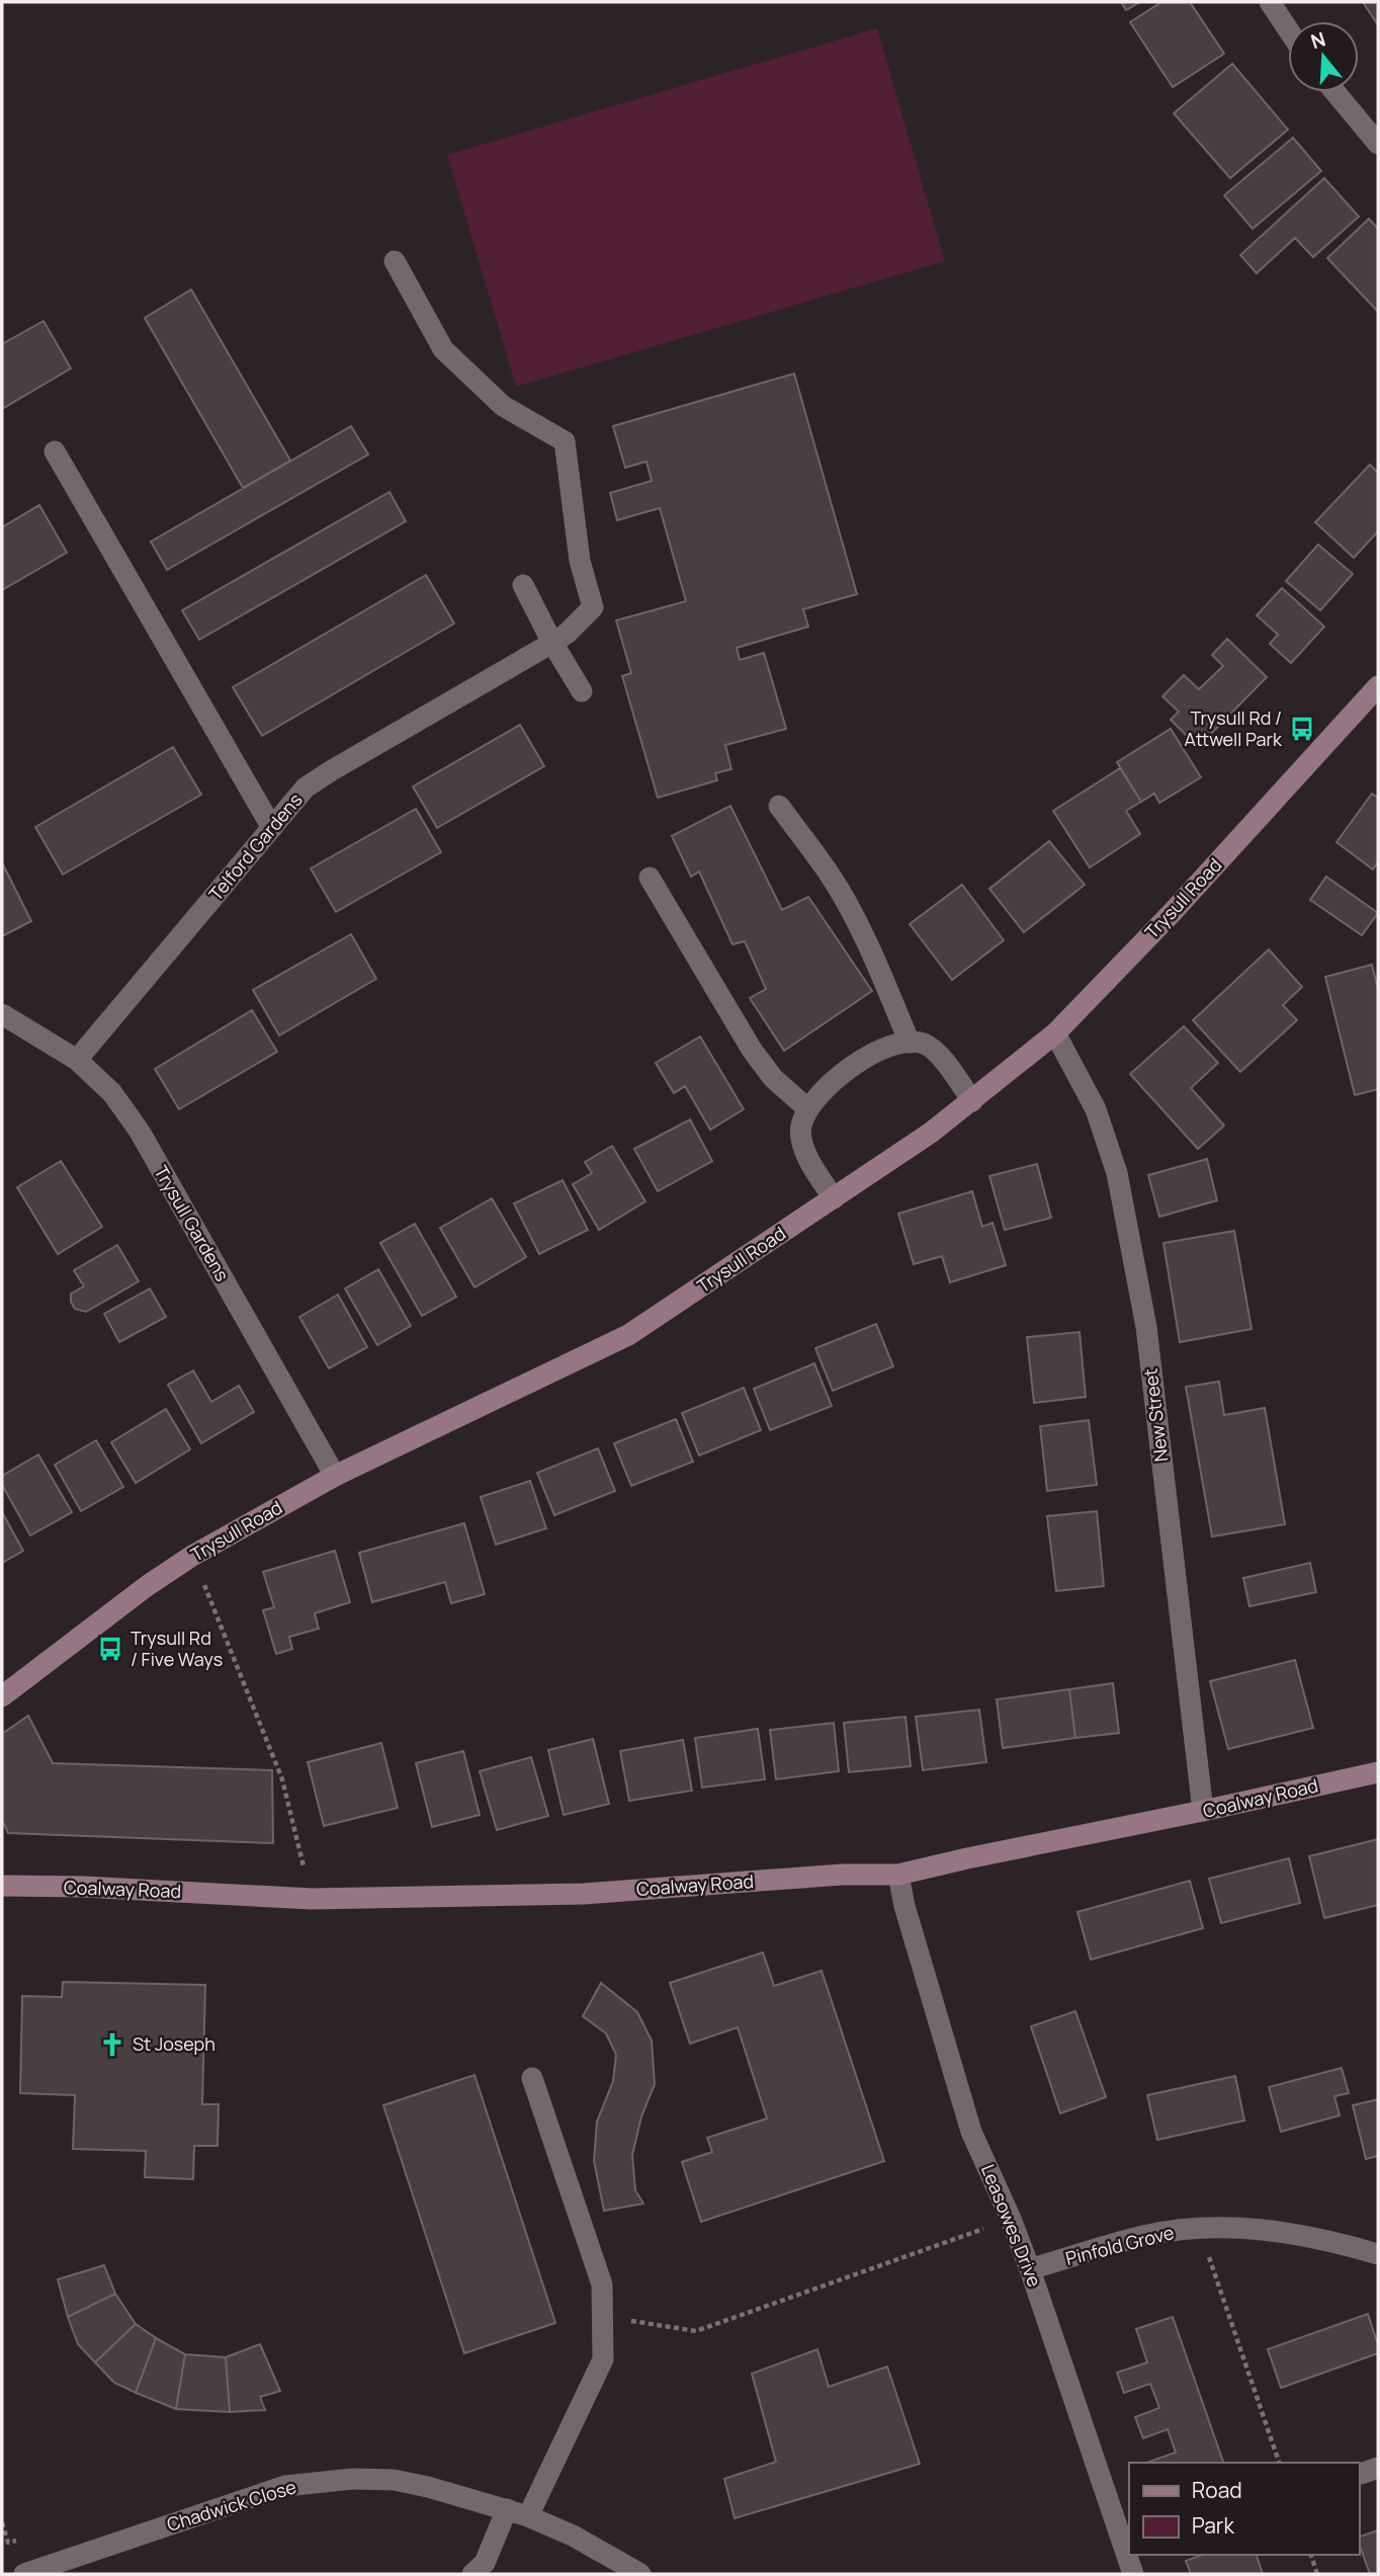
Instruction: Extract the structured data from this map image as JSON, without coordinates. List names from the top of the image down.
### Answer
{
  "streets": {
    "street": [
      "Telford Gardens",
      "Trysull Road",
      "Trysull Gardens",
      "New Street",
      "Coalway Road",
      "Leasowes Drive",
      "Pinfold Grove",
      "Chadwick Close"
    ]
  },
  "crossings": [
    ["Telford Gardens", "Trysull Gardens"],
    ["Trysull Road", "Trysull Gardens"],
    ["Trysull Road", "New Street"],
    ["New Street", "Coalway Road"],
    ["Coalway Road", "Leasowes Drive"],
    ["Leasowes Drive", "Pinfold Grove"]
  ],
  "places": {
    "bus stop": ["Trysull Rd / Attwell Park", "Trysull Rd / Five Ways"],
    "church": ["St Joseph"]
  },
  "legend": ["Road", "Park"],
  "north": "top"
}
